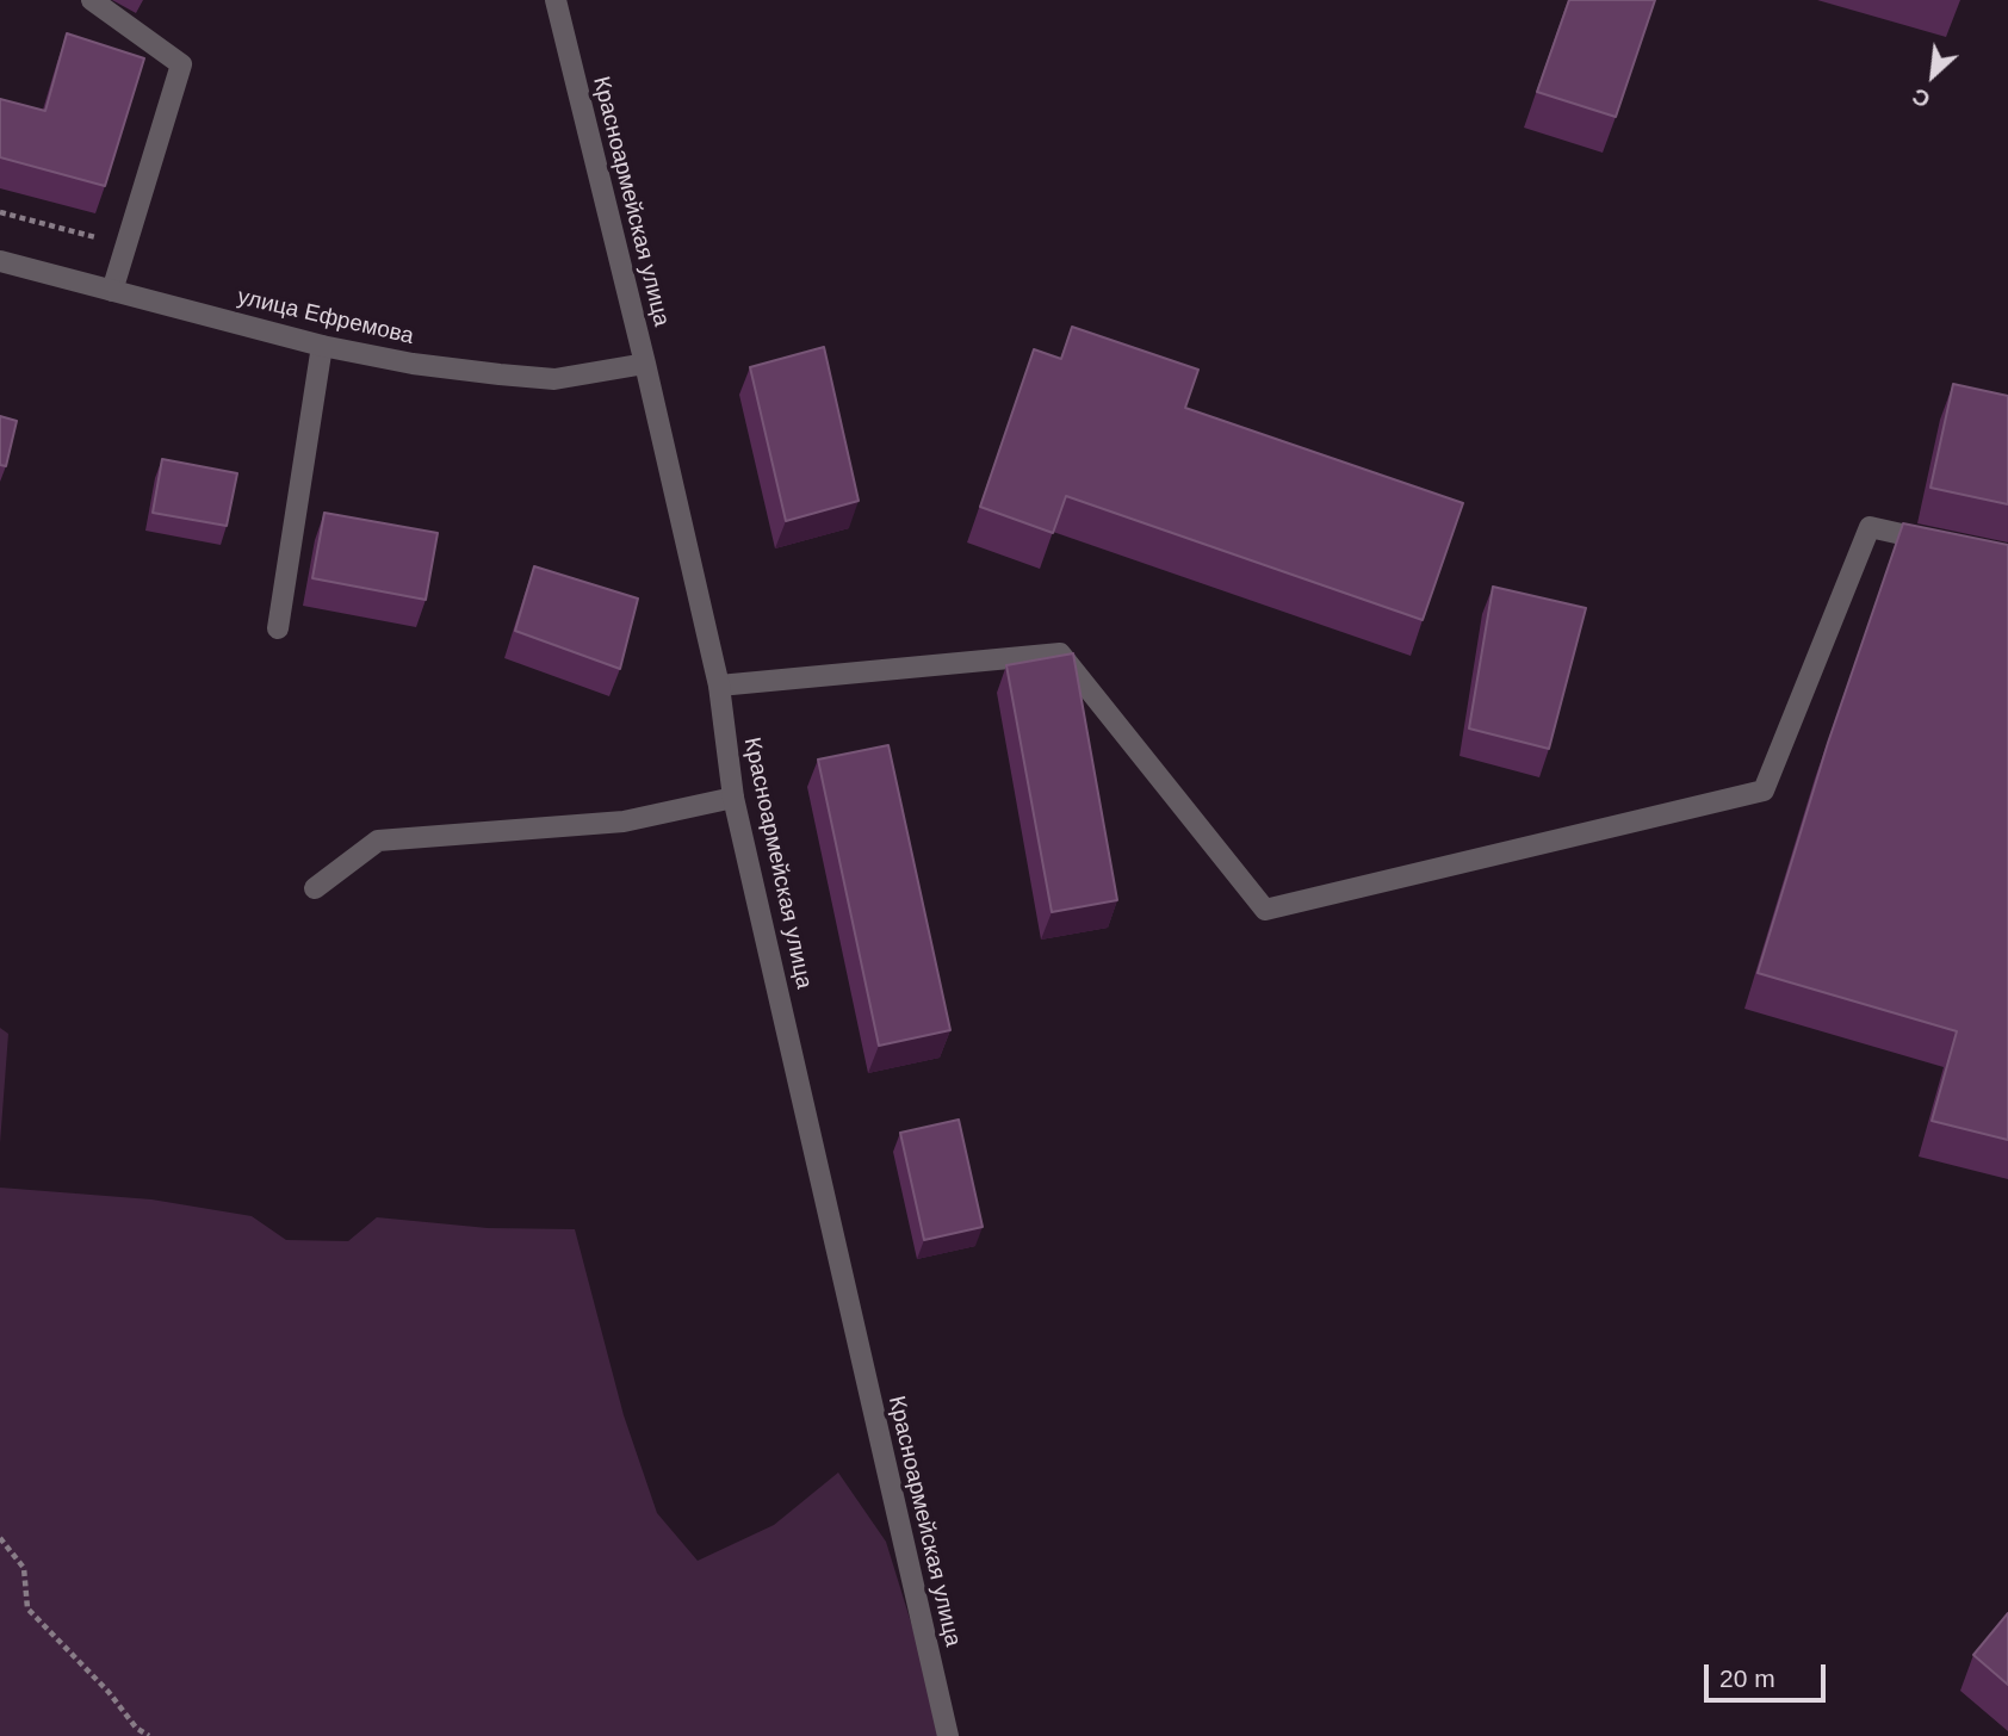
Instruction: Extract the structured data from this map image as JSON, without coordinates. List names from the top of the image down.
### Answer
{
  "streets": {
    "street": ["Красноармейская улица", "улица Ефремова"]
  },
  "crossings": [
    ["Красноармейская улица", "улица Ефремова"]
  ],
  "scale_bar": "20 m",
  "north": "bottom left"
}
